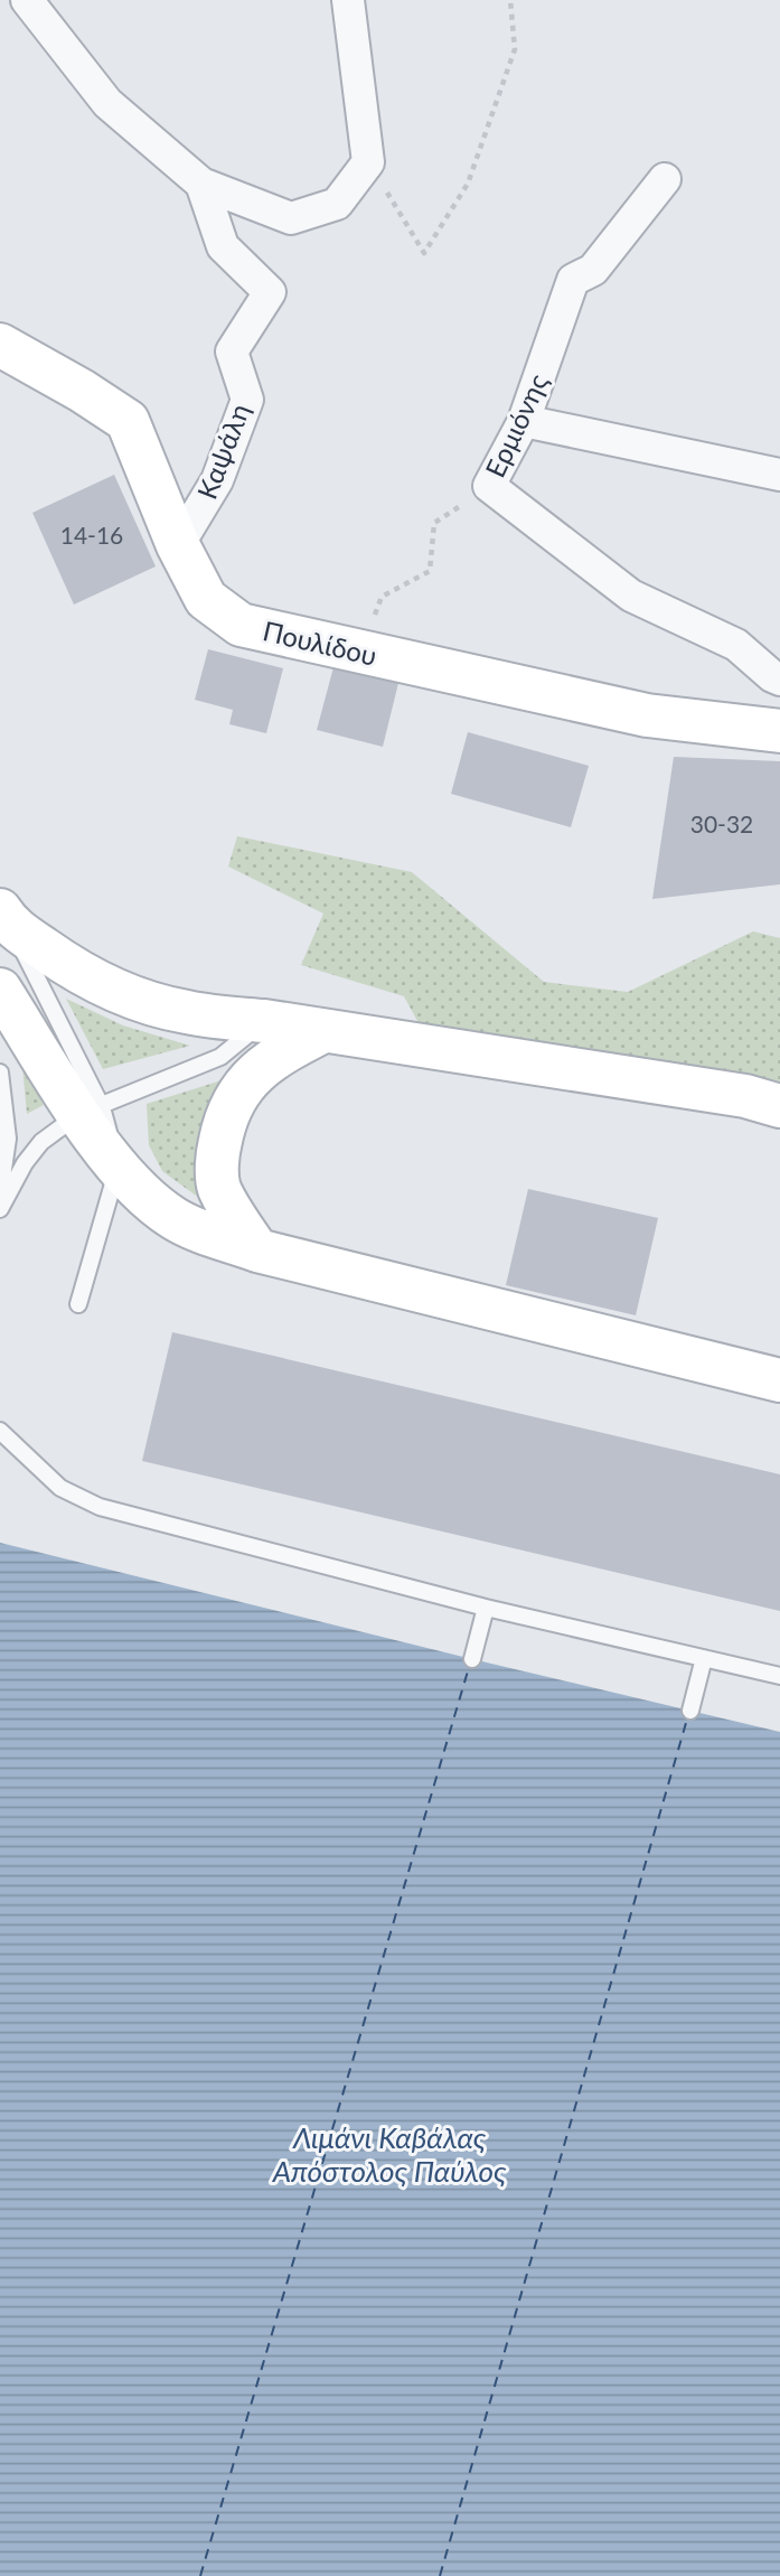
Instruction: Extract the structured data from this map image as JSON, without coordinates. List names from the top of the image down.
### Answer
{
  "streets": {
    "street": ["Ερμιόνης", "Καψάλη", "Πουλίδου"]
  },
  "crossings": [
    ["Ερμιόνης", "Πουλίδου"],
    ["Καψάλη", "Πουλίδου"]
  ],
  "water": ["Λιμάνι Καβάλας Απόστολος Παύλος"],
  "house_numbers": ["14-16", "30-32"]
}
